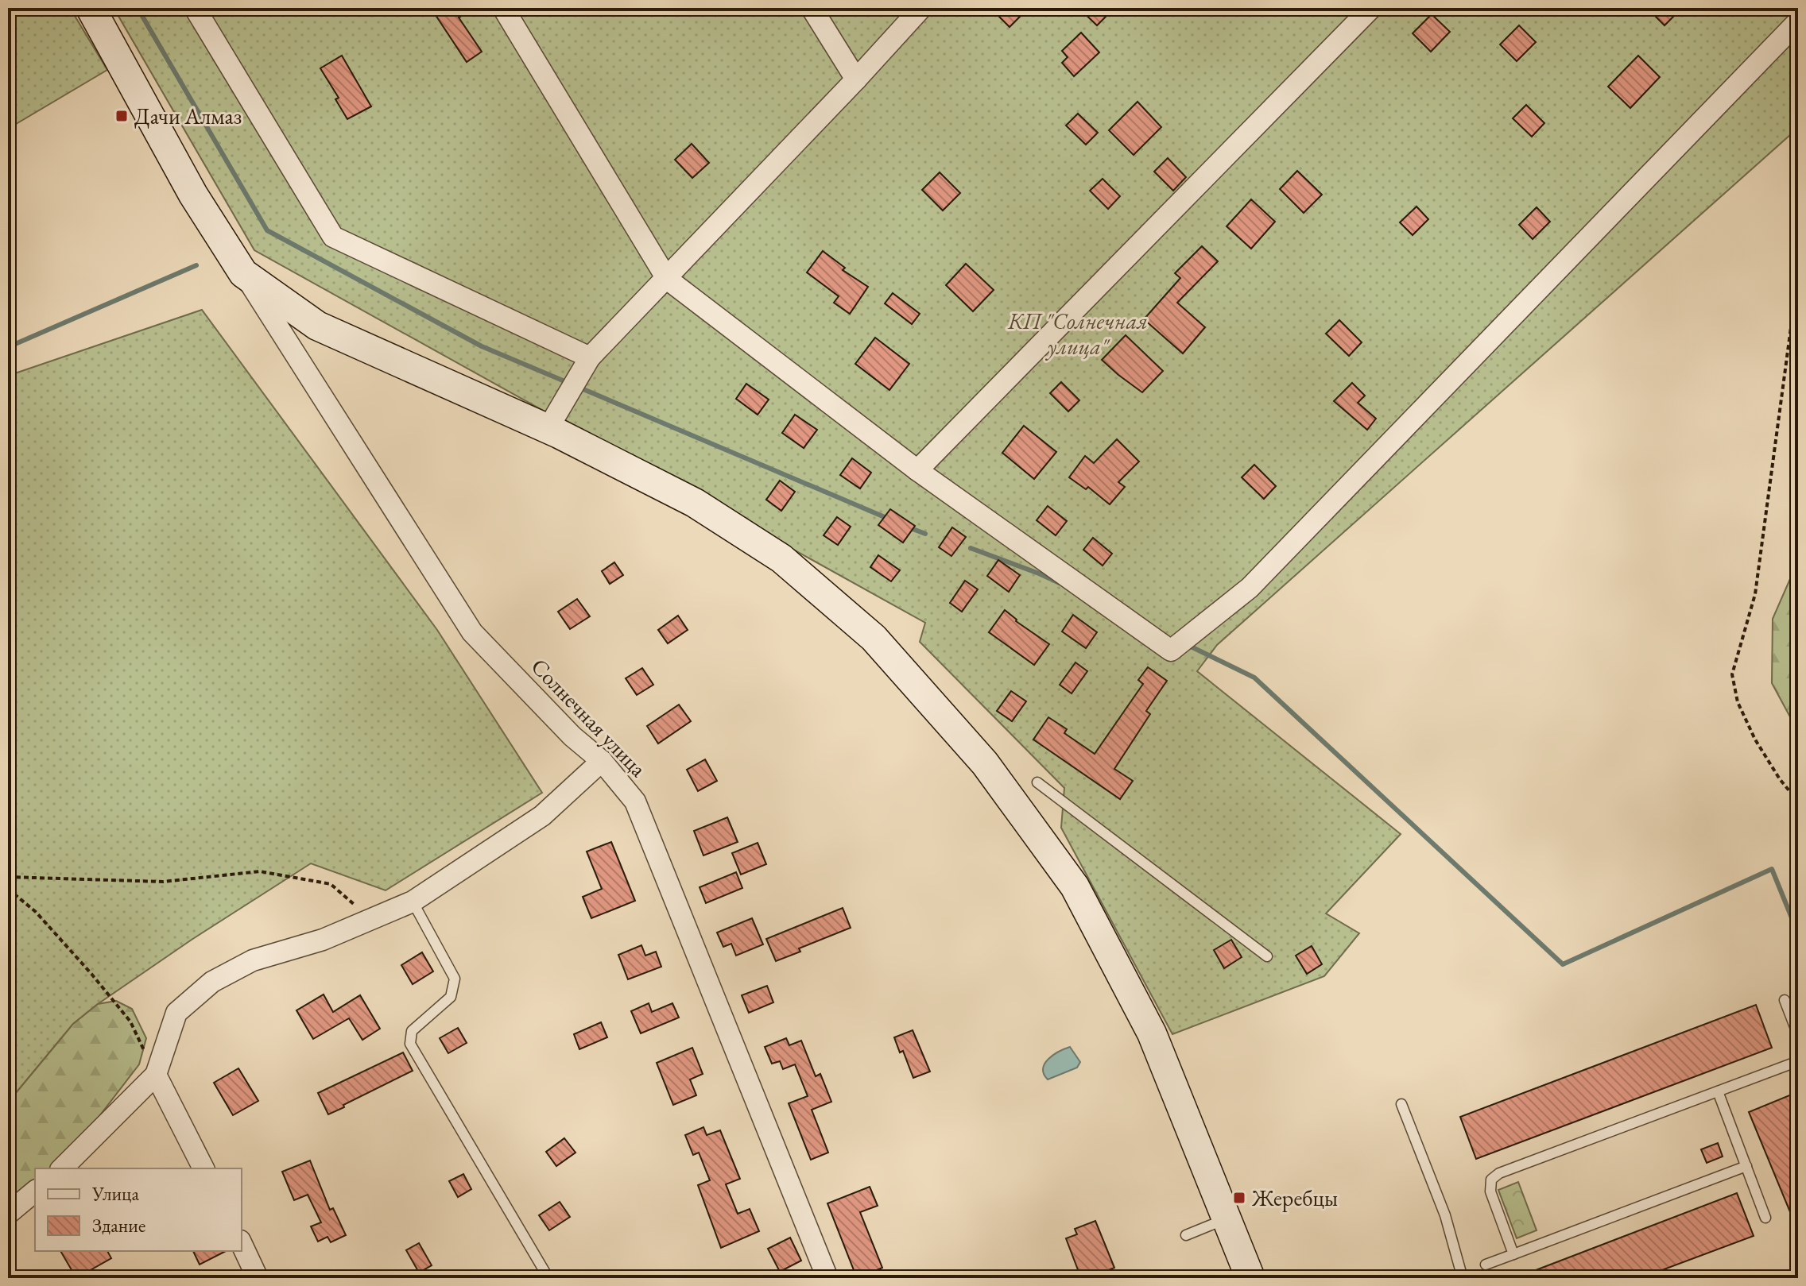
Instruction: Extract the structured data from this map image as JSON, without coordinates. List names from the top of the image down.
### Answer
{
  "streets": {
    "street": ["Солнечная улица"]
  },
  "parks": ["КП \"Солнечная улица\""],
  "places": {
    "transit": ["Дачи Алмаз", "Жеребцы"]
  },
  "legend": ["Улица", "Здание"]
}
